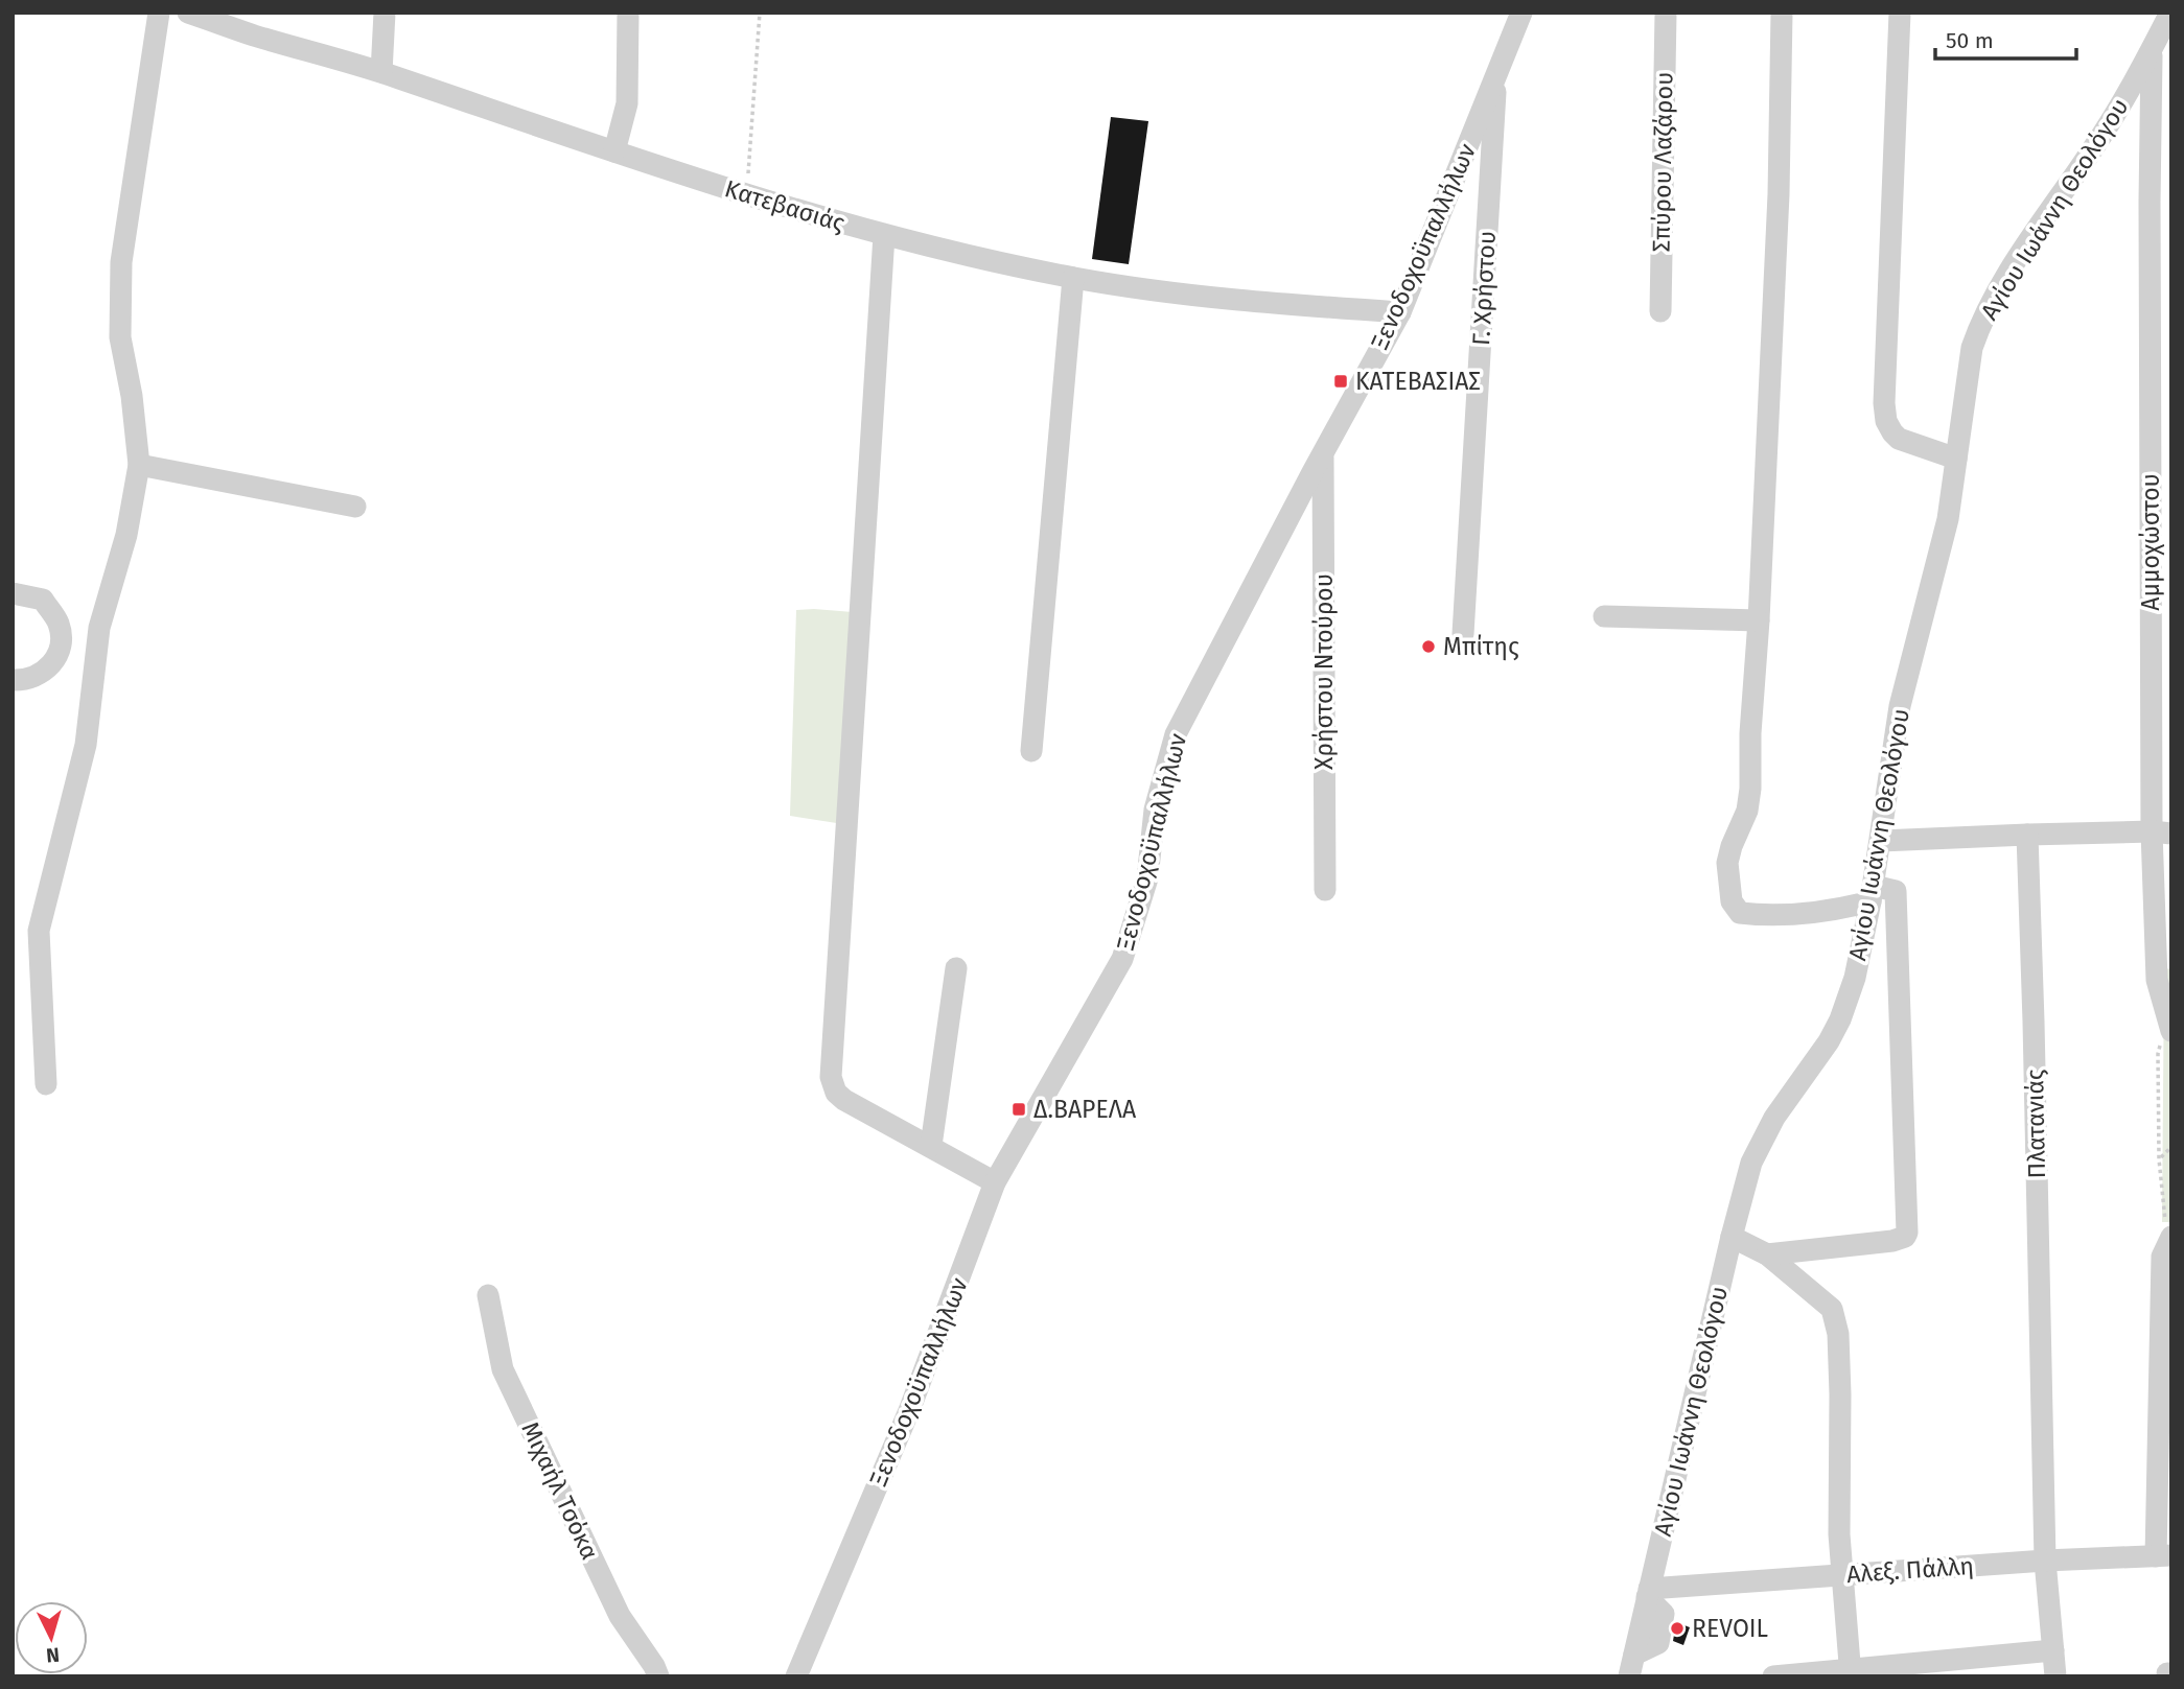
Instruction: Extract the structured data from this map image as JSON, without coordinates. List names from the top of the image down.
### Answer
{
  "streets": {
    "street": [
      "Σπύρου Λαζάρου",
      "Κατεβασιάς",
      "Αγίου Ιωάννη Θεολόγου",
      "Ξενοδοχοϋπαλλήλων",
      "Γ. Χρήστου",
      "Αμμοχώστου",
      "Χρήστου Ντούρου",
      "Πλατανιάς",
      "Μιχαήλ Τσόκα",
      "Αλεξ. Πάλλη"
    ]
  },
  "crossings": [
    ["Κατεβασιάς", "Ξενοδοχοϋπαλλήλων"],
    ["Αγίου Ιωάννη Θεολόγου", "Αμμοχώστου"],
    ["Αγίου Ιωάννη Θεολόγου", "Αλεξ. Πάλλη"],
    ["Ξενοδοχοϋπαλλήλων", "Γ. Χρήστου"],
    ["Ξενοδοχοϋπαλλήλων", "Χρήστου Ντούρου"],
    ["Πλατανιάς", "Αλεξ. Πάλλη"]
  ],
  "places": {
    "transit": ["ΚΑΤΕΒΑΣΙΑΣ", "Δ.ΒΑΡΕΛΑ"],
    "other": ["Μπίτης", "REVOIL"]
  },
  "scale_bar": "50 m",
  "north": "bottom"
}
